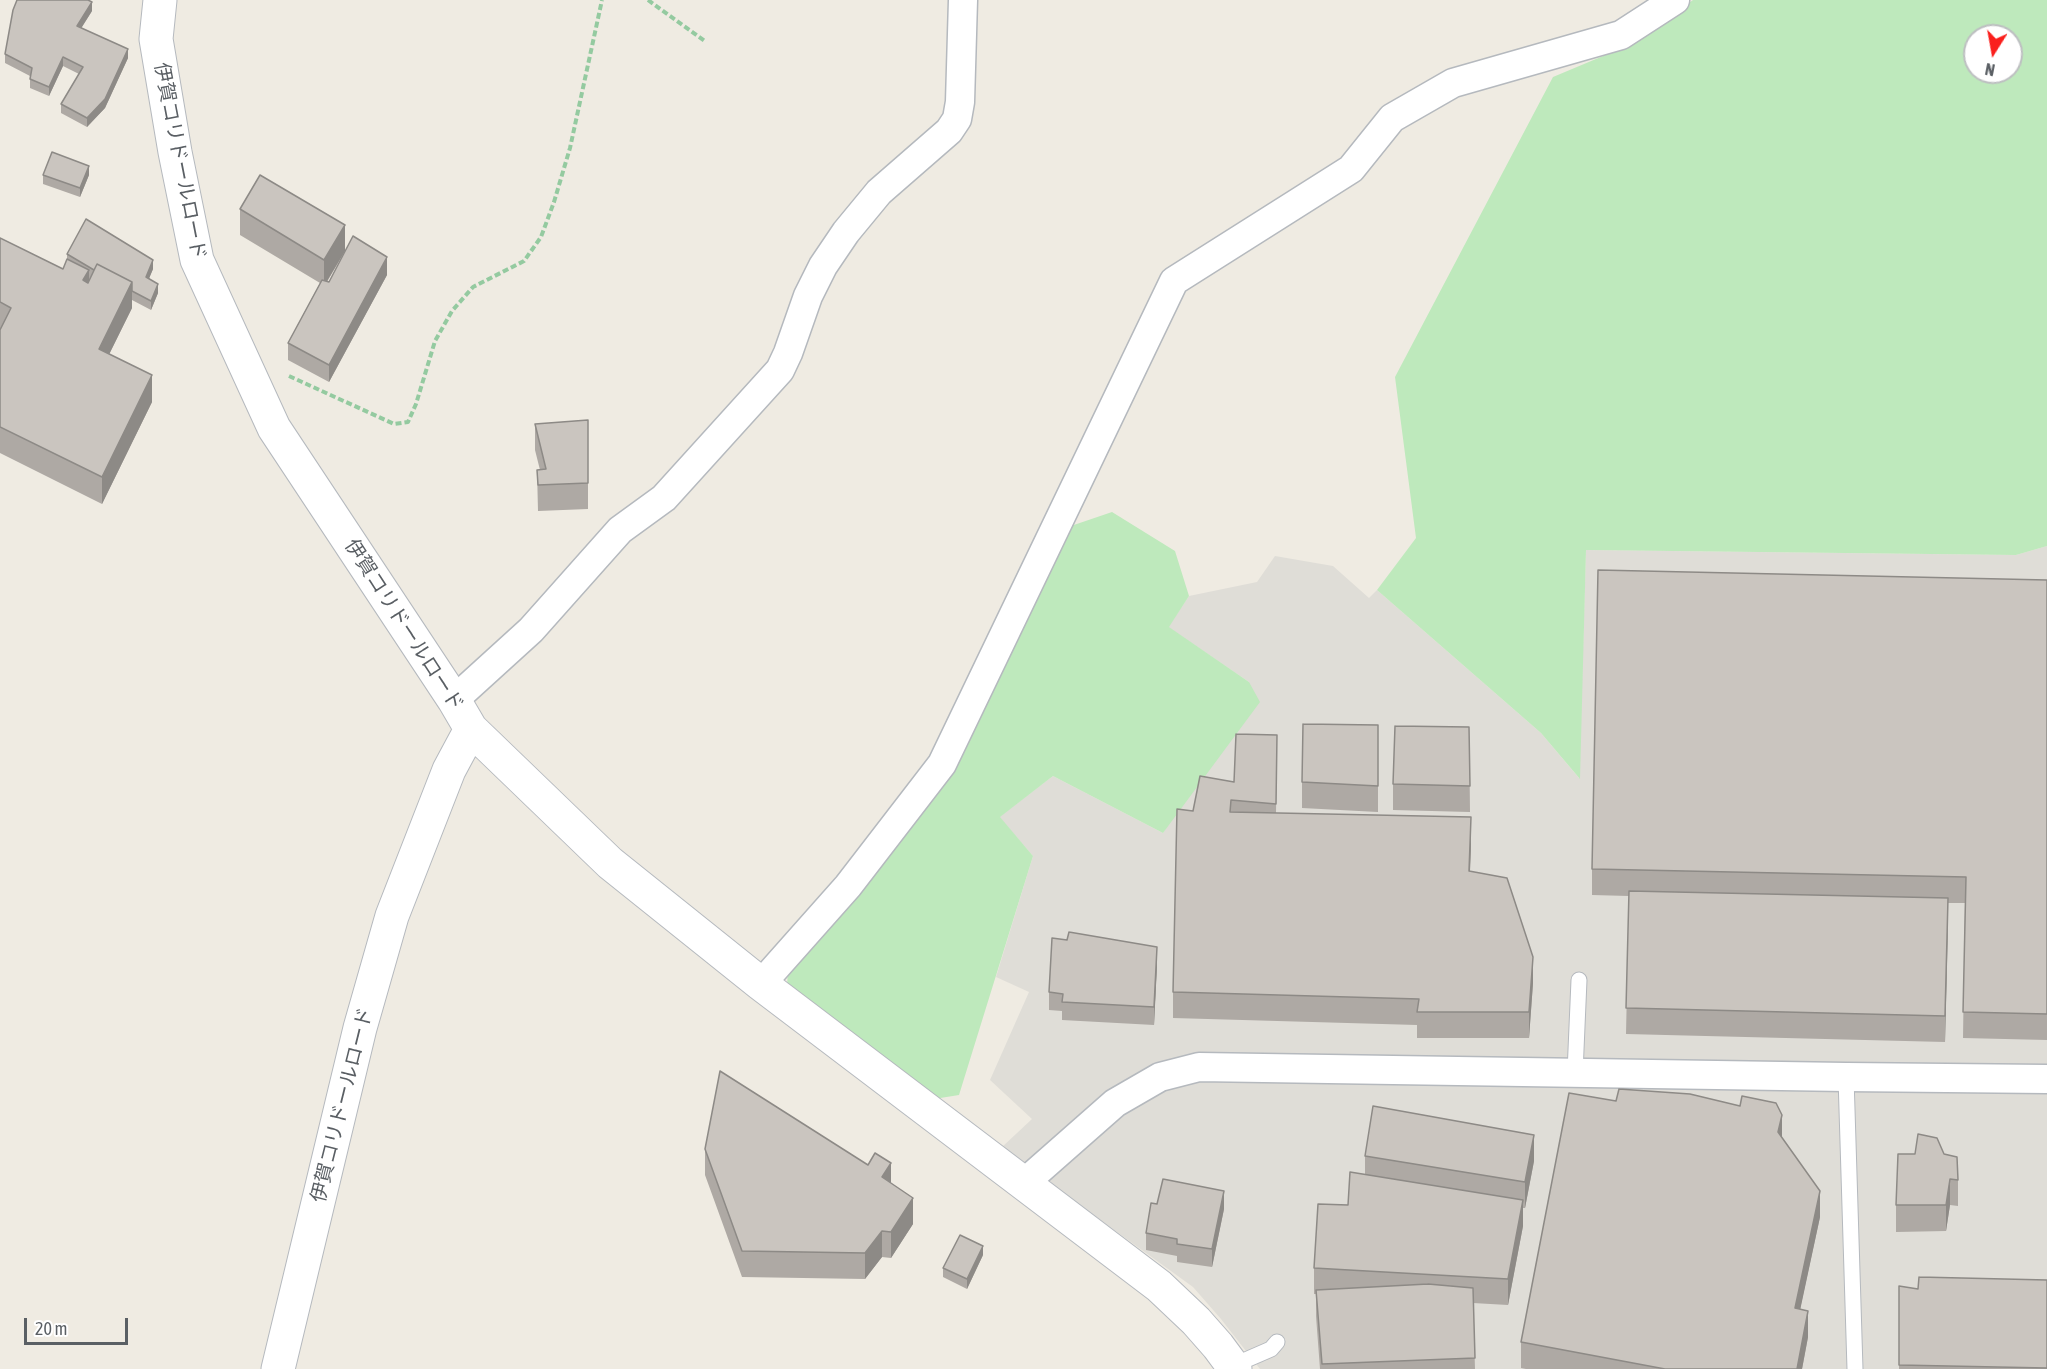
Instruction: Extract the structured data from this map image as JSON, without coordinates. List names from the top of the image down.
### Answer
{
  "streets": {
    "street": ["伊賀コリドールロード"]
  },
  "scale_bar": "20 m",
  "north": "bottom"
}
